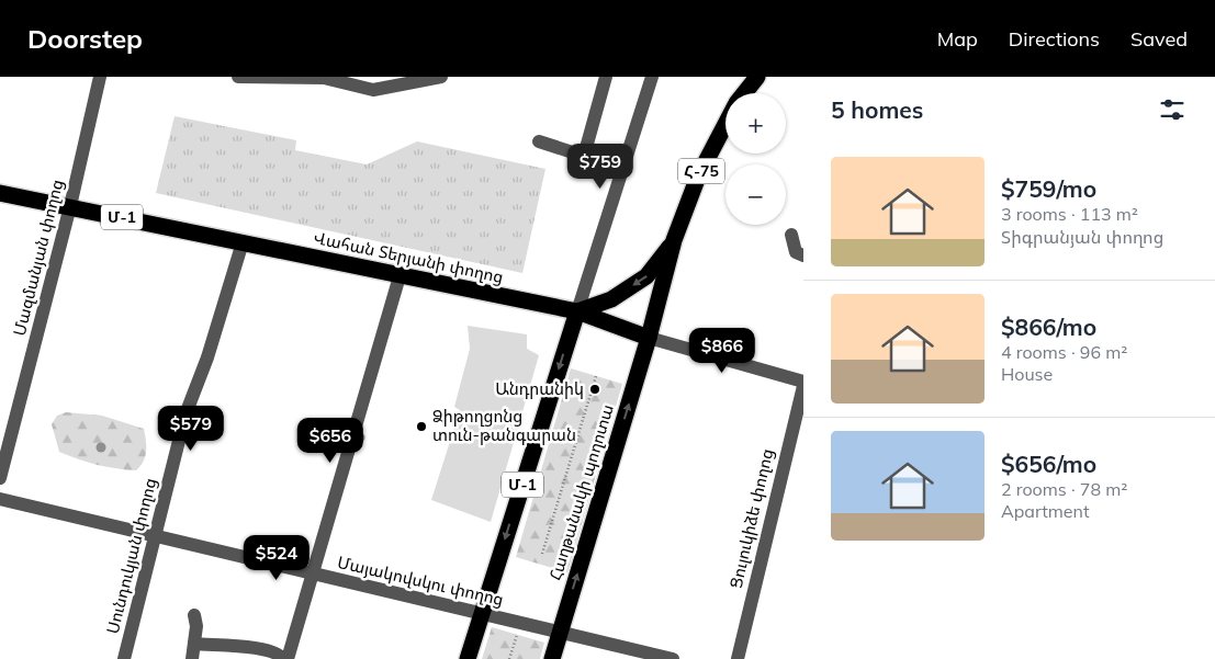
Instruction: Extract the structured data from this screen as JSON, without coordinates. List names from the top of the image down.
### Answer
{
  "streets": {
    "highway": [
      "Հ-75",
      "Մ-1",
      "Վահան Տերյանի փողոց",
      "Հաղթանակի պողոտա"
    ],
    "street": [
      "Մազմանյան փողոց",
      "Ցուլուկիձե փողոց",
      "Սունդուկյան փողոց",
      "Մայակովսկու փողոց"
    ]
  },
  "crossings": [
    ["Հ-75", "Մ-1"],
    ["Հ-75", "Վահան Տերյանի փողոց"],
    ["Հ-75", "Հաղթանակի պողոտա"],
    ["Մ-1", "Վահան Տերյանի փողոց"],
    ["Մ-1", "Մայակովսկու փողոց"],
    ["Մազմանյան փողոց", "Վահան Տերյանի փողոց"],
    ["Վահան Տերյանի փողոց", "Հաղթանակի պողոտա"],
    ["Վահան Տերյանի փողոց", "Սունդուկյան փողոց"],
    ["Հաղթանակի պողոտա", "Մայակովսկու փողոց"],
    ["Սունդուկյան փողոց", "Մայակովսկու փողոց"]
  ],
  "places": ["Անդրանիկ", "Ձիթողցոնց տուն-թանգարան"],
  "page": {
    "header": "Doorstep",
    "nav": ["Map", "Directions", "Saved"],
    "heading": "5 homes",
    "map_buttons": ["+", "−"],
    "list": [
      {
        "name": "$759/mo",
        "note": "3 rooms · 113 m² · Տիգրանյան փողոց"
      },
      {
        "name": "$866/mo",
        "note": "4 rooms · 96 m² · House"
      },
      {
        "name": "$656/mo",
        "note": "2 rooms · 78 m² · Apartment"
      }
    ],
    "price": [
      "$759",
      "$866",
      "$579",
      "$656",
      "$524"
    ]
  }
}
